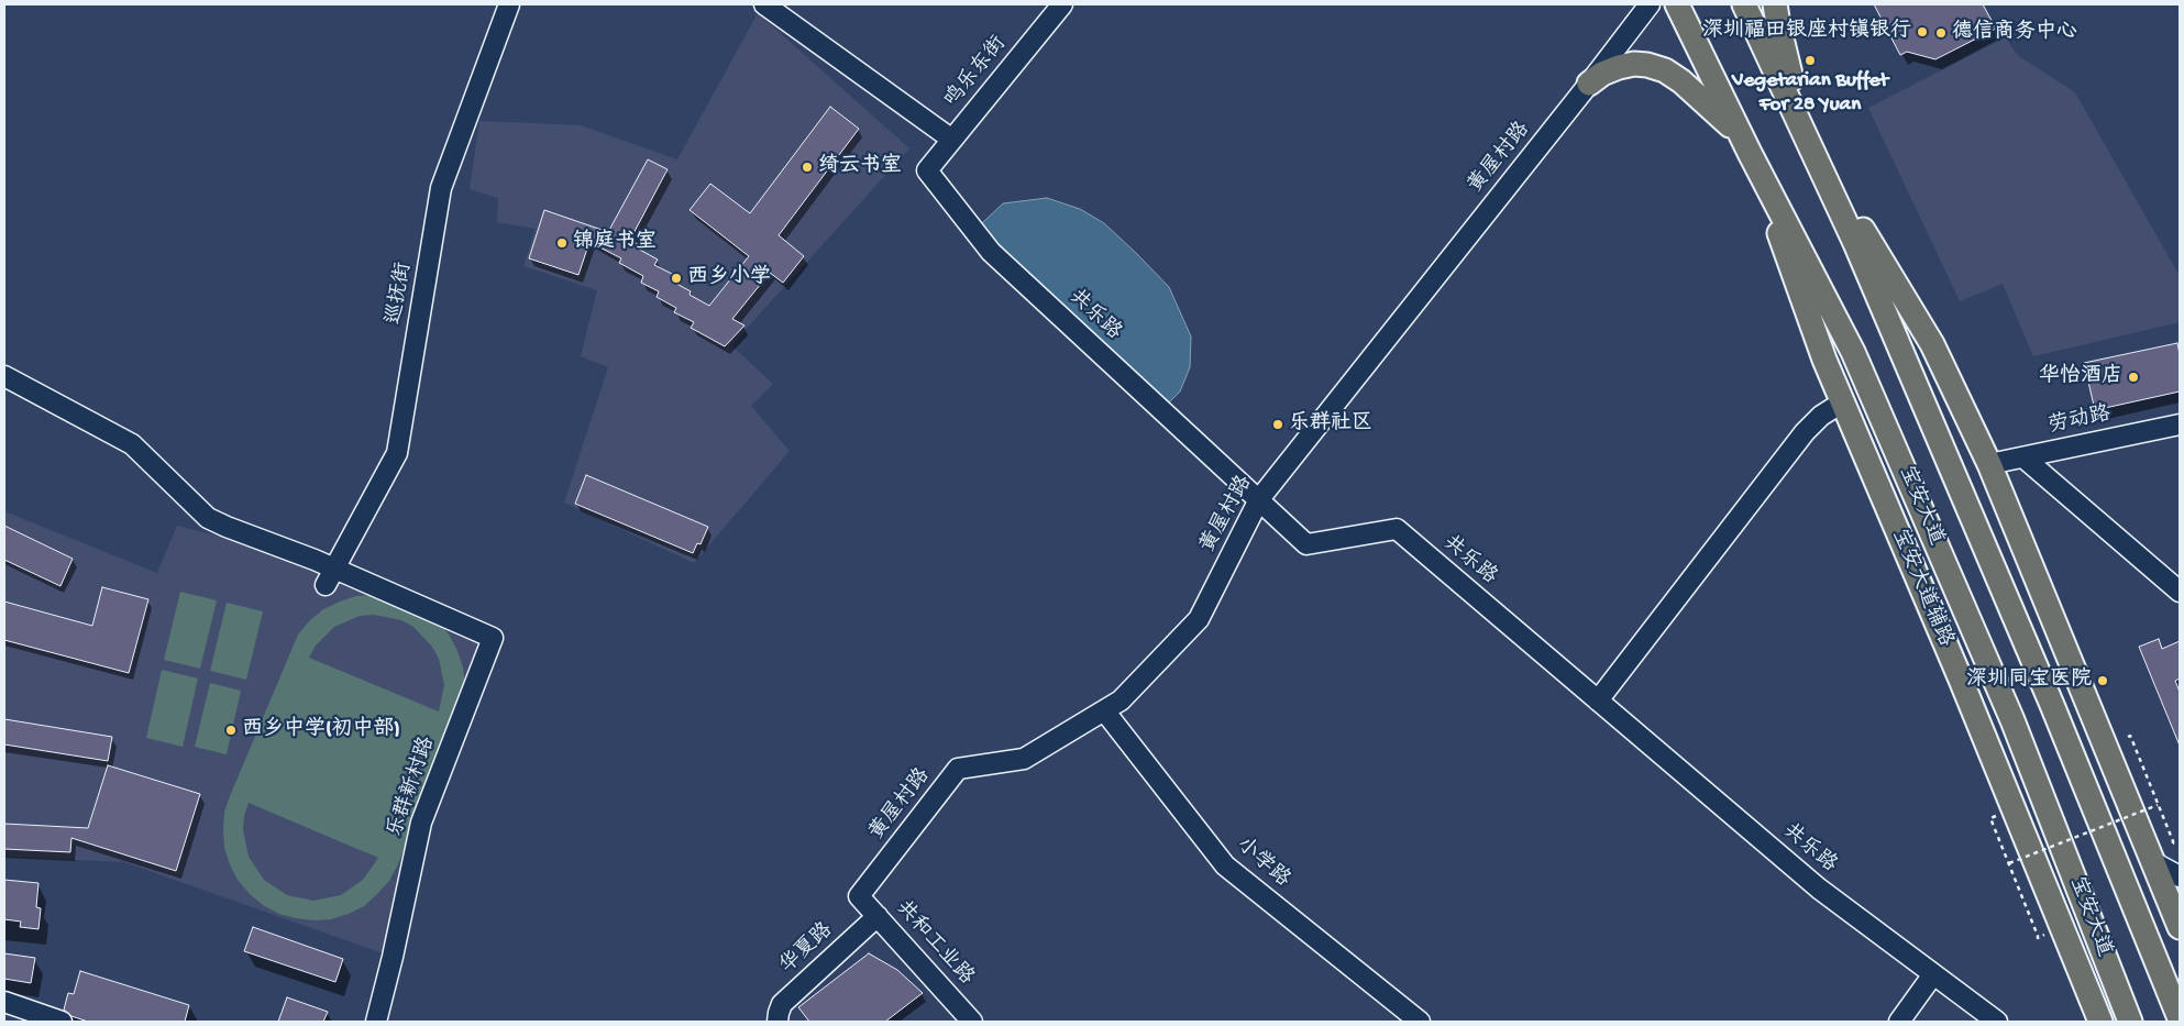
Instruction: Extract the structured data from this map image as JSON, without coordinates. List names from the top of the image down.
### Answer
{
  "streets": {
    "main road": ["宝安大道", "宝安大道辅路"],
    "street": [
      "鸣乐东街",
      "黄屋村路",
      "巡抚街",
      "共乐路",
      "劳动路",
      "乐群新村路",
      "小学路",
      "共和工业路",
      "华夏路"
    ]
  },
  "crossings": [
    ["鸣乐东街", "共乐路"],
    ["黄屋村路", "共乐路"],
    ["黄屋村路", "小学路"],
    ["黄屋村路", "共和工业路"],
    ["巡抚街", "乐群新村路"],
    ["宝安大道", "宝安大道辅路"],
    ["共和工业路", "华夏路"]
  ],
  "places": [
    "深圳福田银座村镇银行",
    "德信商务中心",
    "Vegetarian Buffet For 28 Yuan",
    "绮云书室",
    "锦庭书室",
    "西乡小学",
    "华怡酒店",
    "乐群社区",
    "深圳同宝医院",
    "西乡中学(初中部)"
  ]
}
